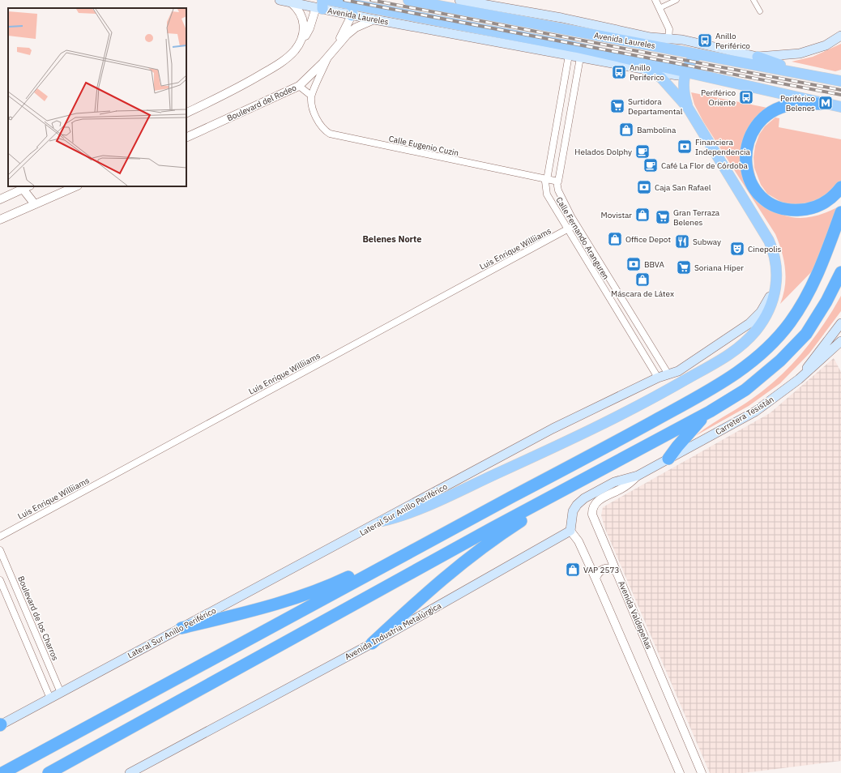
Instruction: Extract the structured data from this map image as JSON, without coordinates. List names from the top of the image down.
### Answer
{
  "streets": {
    "main road": [
      "Avenida Laureles",
      "Carretera Tesistán",
      "Lateral Sur Anillo Periférico",
      "Avenida Industria Metalúrgica"
    ],
    "street": [
      "Boulevard del Rodeo",
      "Calle Eugenio Cuzin",
      "Calle Fernando Aranguren",
      "Luis Enrique Williiams",
      "Avenida Valdepeñas",
      "Boulevard de los Charros"
    ]
  },
  "crossings": [
    ["Avenida Laureles", "Boulevard del Rodeo"],
    ["Avenida Laureles", "Calle Fernando Aranguren"],
    ["Calle Eugenio Cuzin", "Calle Fernando Aranguren"],
    ["Calle Fernando Aranguren", "Luis Enrique Williiams"],
    ["Calle Fernando Aranguren", "Lateral Sur Anillo Periférico"],
    ["Carretera Tesistán", "Avenida Valdepeñas"],
    ["Lateral Sur Anillo Periférico", "Boulevard de los Charros"]
  ],
  "districts": ["Belenes Norte"],
  "places": {
    "bus stop": ["Anillo Periférico", "Anillo Periferico", "Periférico Oriente"],
    "metro station": ["Periférico Belenes"],
    "supermarket": ["Surtidora Departamental", "Gran Terraza Belenes", "Soriana Híper"],
    "shop": [
      "Bambolina",
      "Movistar",
      "Office Depot",
      "Máscara de Látex",
      "VAP 2573"
    ],
    "bank": ["Financiera Independencia", "Caja San Rafael", "BBVA"],
    "cafe": ["Helados Dolphy", "Café La Flor de Córdoba"],
    "restaurant": ["Subway"],
    "theatre": ["Cinepolis"]
  }
}
